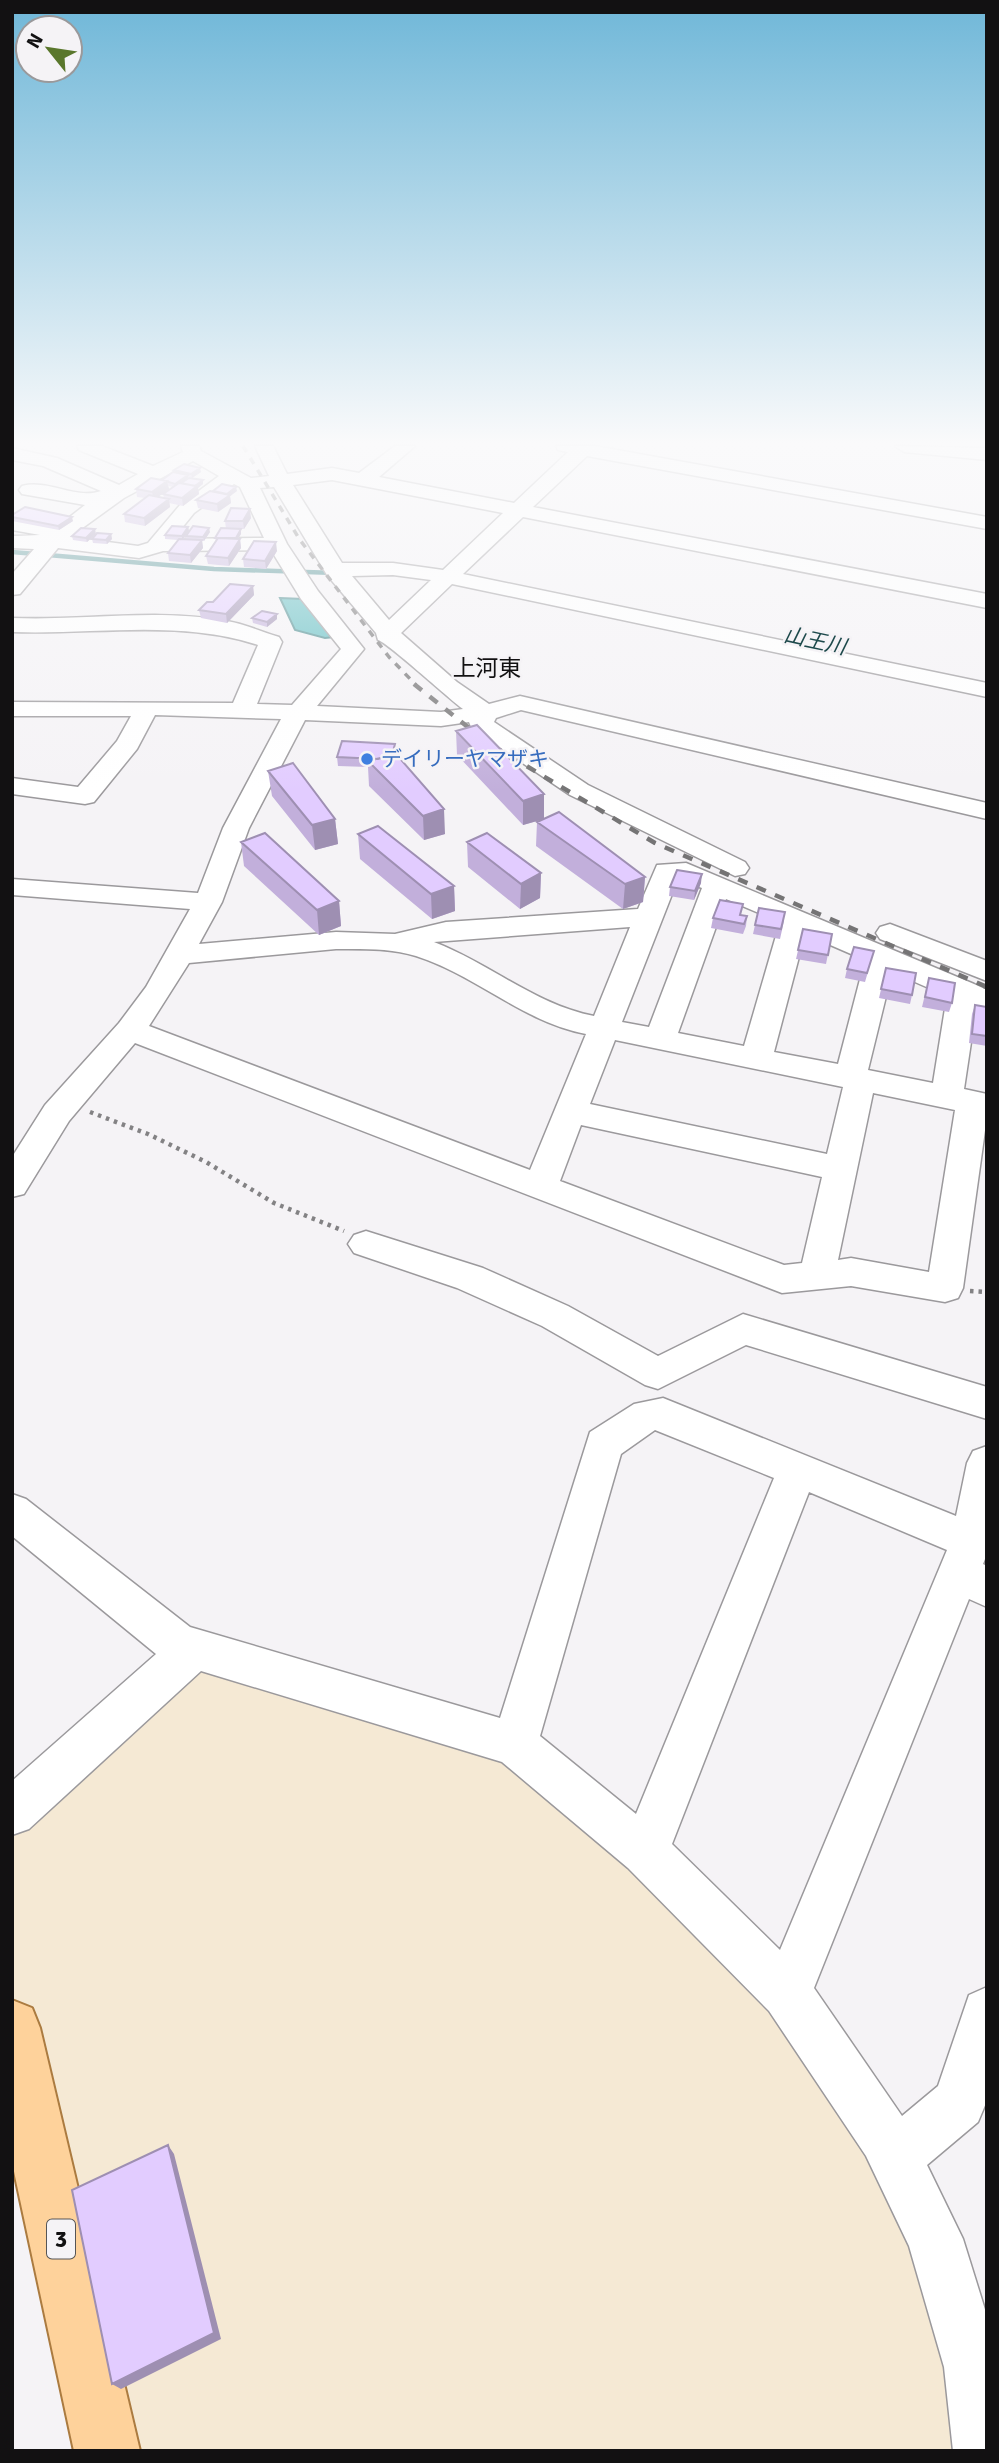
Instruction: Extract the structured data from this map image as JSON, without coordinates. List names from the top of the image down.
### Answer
{
  "streets": {
    "main road": ["3"]
  },
  "districts": ["上河東"],
  "water": ["山王川"],
  "places": ["デイリーヤマザキ"],
  "north": "top left"
}
